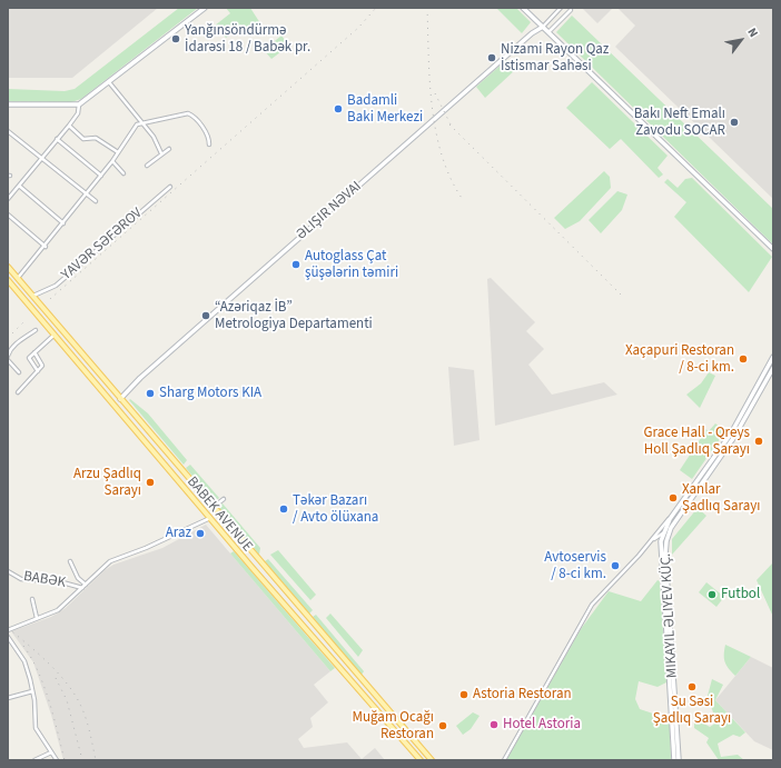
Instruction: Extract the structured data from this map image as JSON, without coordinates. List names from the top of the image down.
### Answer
{
  "streets": {
    "main road": ["BABEK AVENUE"],
    "street": ["ƏLIŞIR NƏVAI", "YAVƏR SƏFƏROV", "BABƏK"]
  },
  "crossings": [
    ["ƏLIŞIR NƏVAI", "BABEK AVENUE"],
    ["YAVƏR SƏFƏROV", "BABEK AVENUE"]
  ],
  "places": [
    "Yanğınsöndürmə İdarəsi 18 / Babək pr.",
    "Nizami Rayon Qaz İstismar Sahəsi",
    "Badamli Baki Merkezi",
    "Bakı Neft Emalı Zavodu SOCAR",
    "Autoglass Çat şüşələrin təmiri",
    "“Azəriqaz İB” Metrologiya Departamenti",
    "Xaçapuri Restoran / 8-ci km.",
    "Sharg Motors KIA",
    "Grace Hall - Qreys Holl Şadlıq Sarayı",
    "Arzu Şadlıq Sarayı",
    "Xanlar Şadlıq Sarayı",
    "Təkər Bazarı / Avto ölüxana",
    "Araz",
    "Avtoservis / 8-ci km.",
    "Futbol",
    "Su Səsi Şadlıq Sarayı",
    "Astoria Restoran",
    "Hotel Astoria",
    "Muğam Ocağı Restoran"
  ],
  "north": "top right"
}
